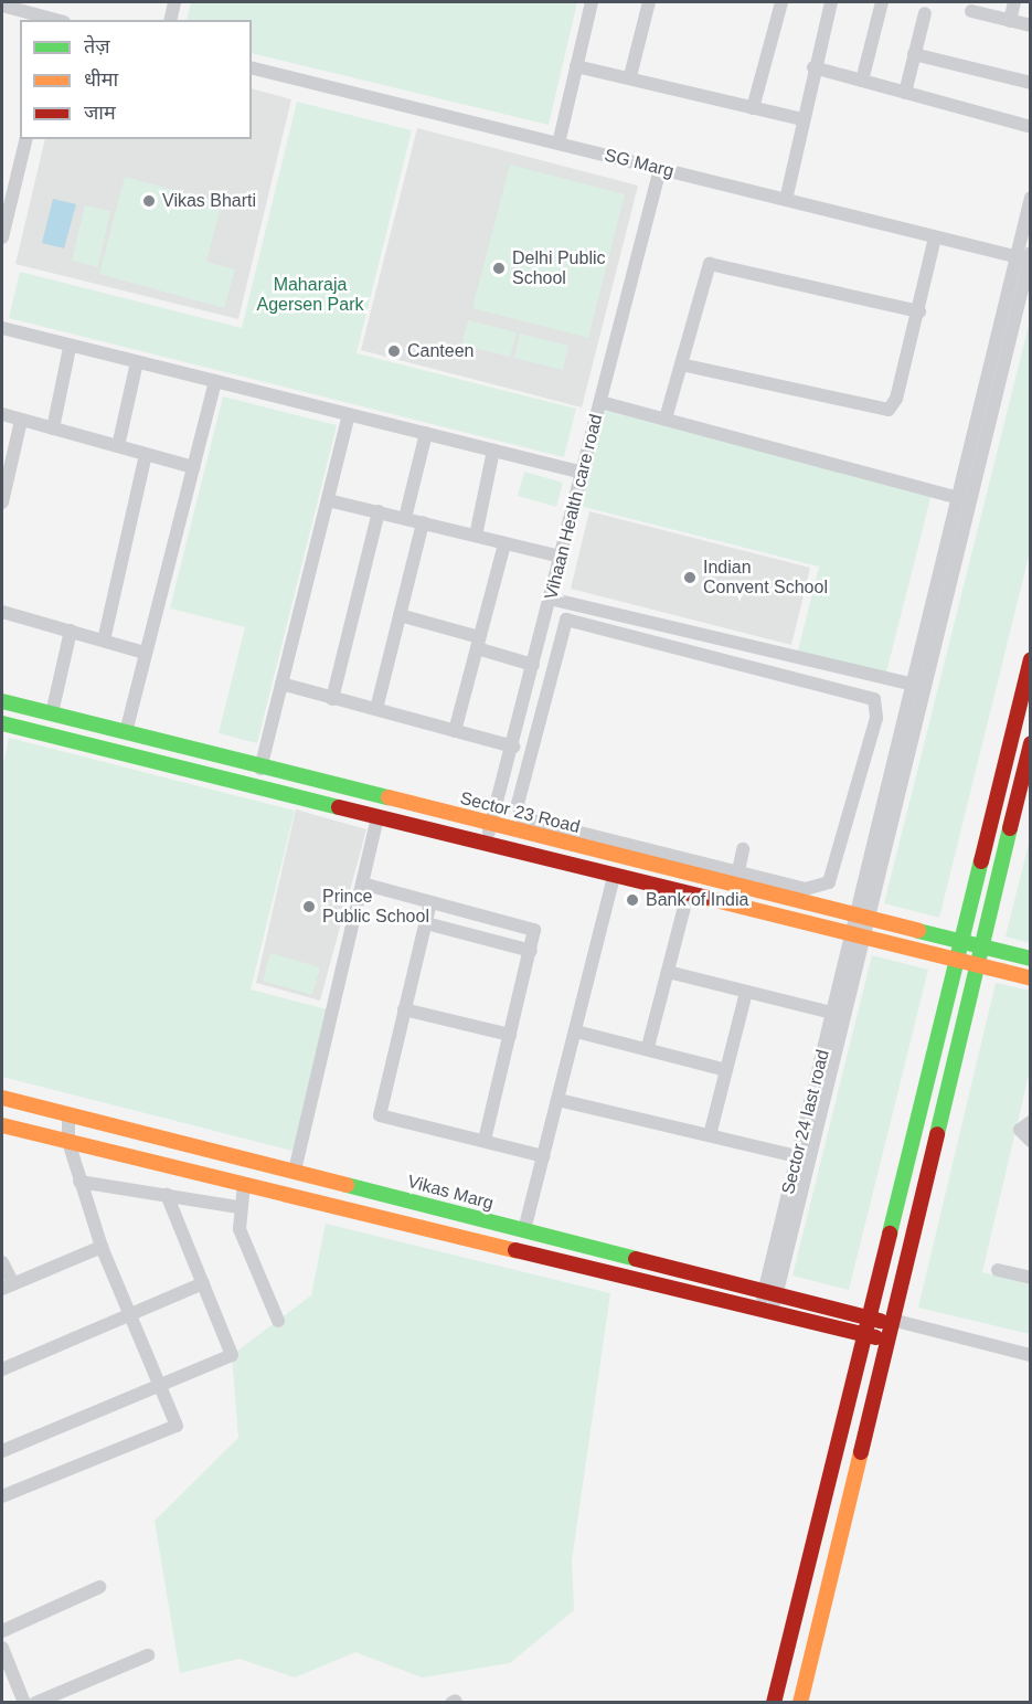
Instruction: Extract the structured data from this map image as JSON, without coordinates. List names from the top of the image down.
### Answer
{
  "streets": {
    "street": [
      "SG Marg",
      "Vihaan Health care road",
      "Sector 23 Road",
      "Sector 24 last road",
      "Vikas Marg"
    ]
  },
  "crossings": [
    ["SG Marg", "Vihaan Health care road"],
    ["Vihaan Health care road", "Sector 23 Road"],
    ["Sector 24 last road", "Vikas Marg"]
  ],
  "parks": ["Maharaja Agersen Park"],
  "places": [
    "Vikas Bharti",
    "Delhi Public School",
    "Canteen",
    "Indian Convent School",
    "Bank of India",
    "Prince Public School"
  ],
  "legend": ["तेज़", "धीमा", "जाम"]
}
